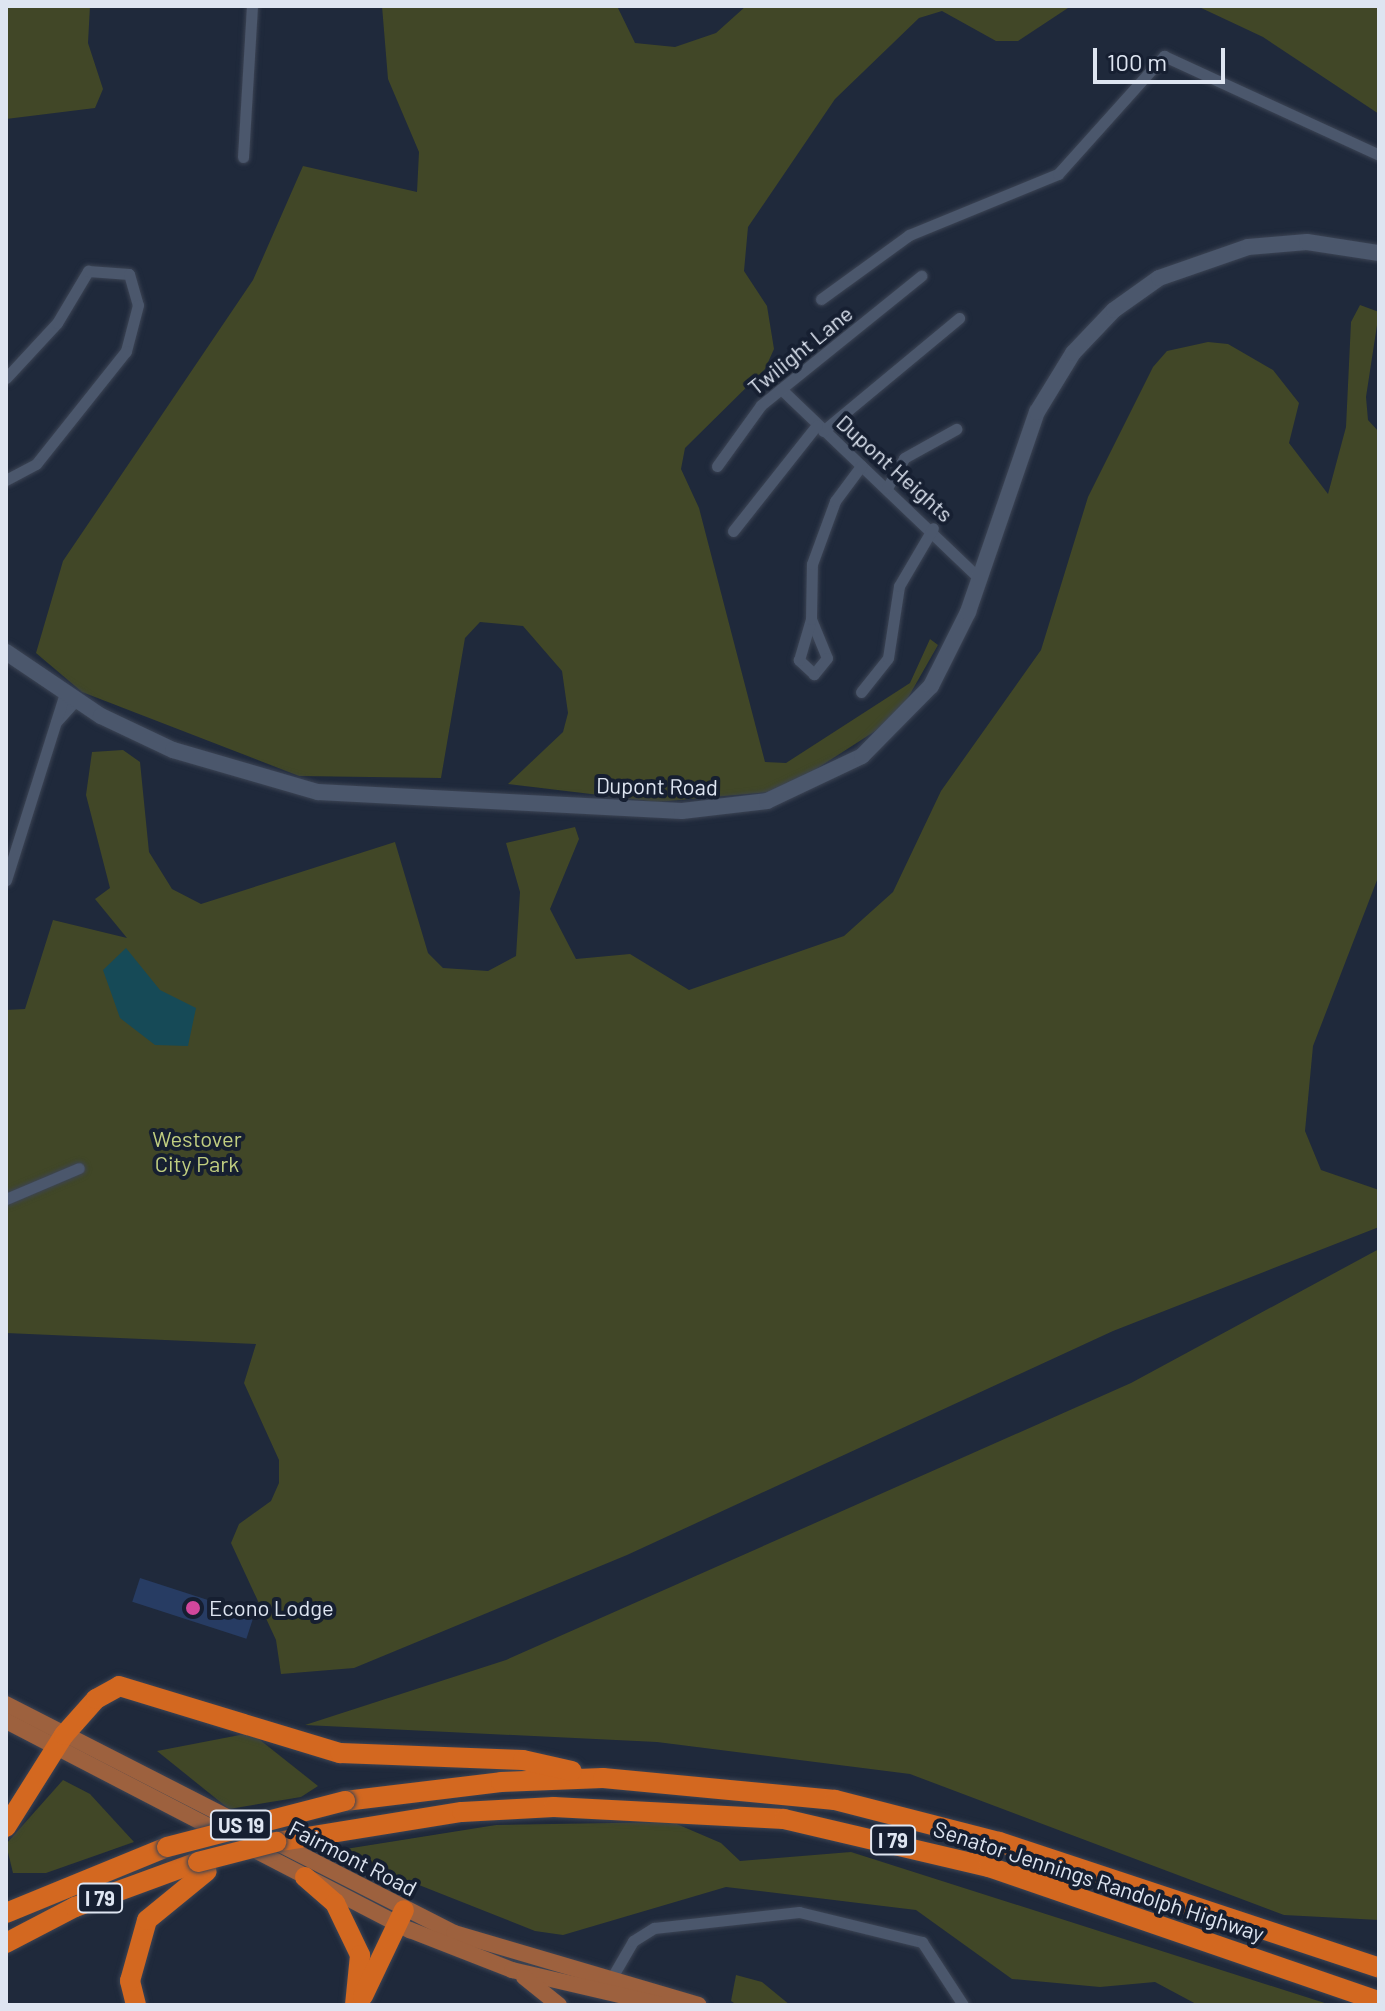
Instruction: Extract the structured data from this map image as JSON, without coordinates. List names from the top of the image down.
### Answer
{
  "streets": {
    "highway": ["I 79", "Senator Jennings Randolph Highway"],
    "main road": ["US 19", "Fairmont Road"],
    "street": ["Twilight Lane", "Dupont Heights", "Dupont Road"]
  },
  "crossings": [
    ["Twilight Lane", "Dupont Heights"],
    ["Dupont Heights", "Dupont Road"],
    ["I 79", "Senator Jennings Randolph Highway"]
  ],
  "parks": ["Westover City Park"],
  "places": ["Econo Lodge"],
  "scale_bar": "100 m"
}
